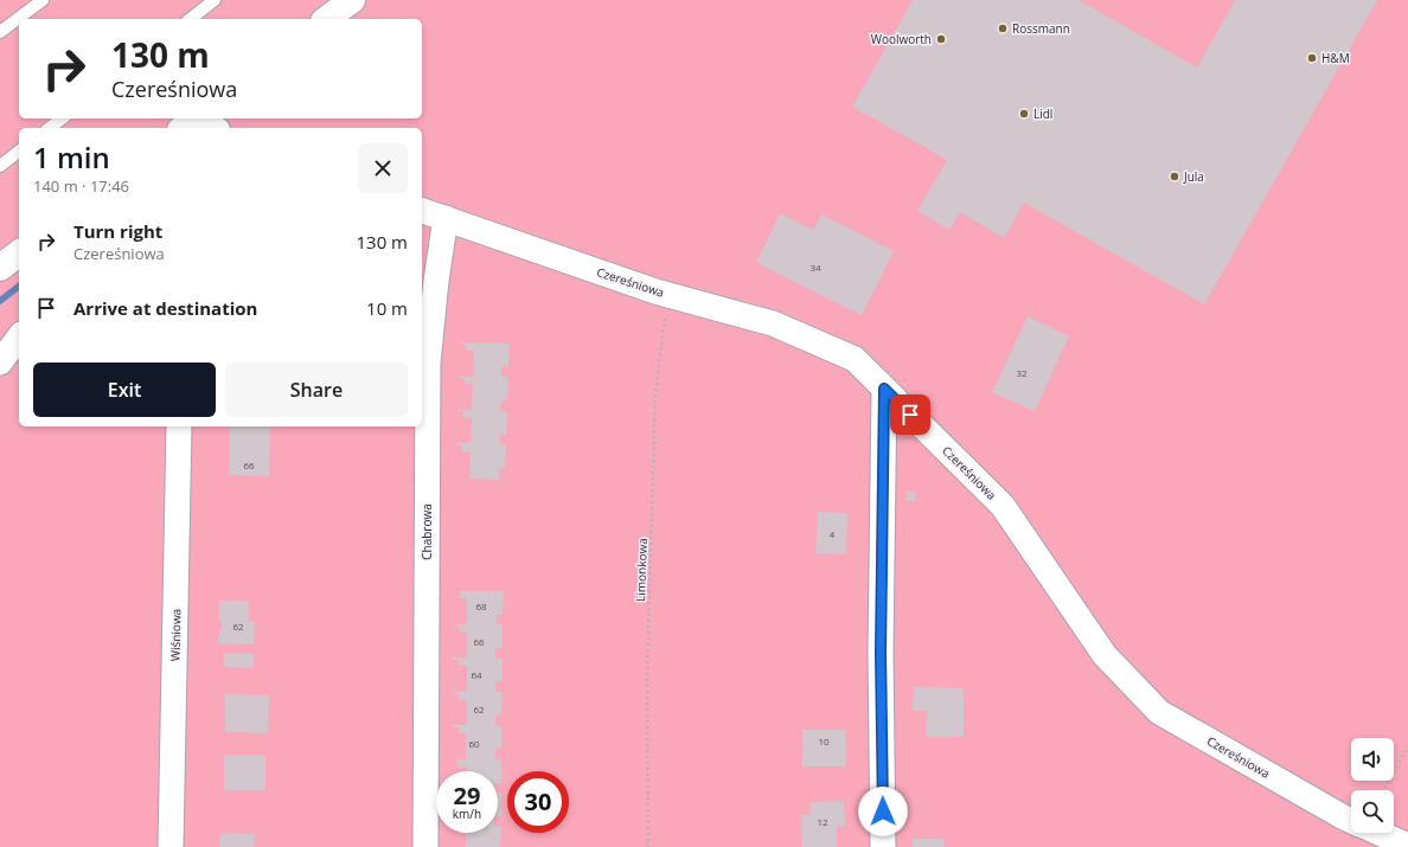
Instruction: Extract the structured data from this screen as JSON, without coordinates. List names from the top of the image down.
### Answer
{
  "streets": {
    "street": ["Czereśniowa", "Chabrowa", "Wiśniowa"],
    "path": ["Limonkowa"]
  },
  "crossings": [
    ["Czereśniowa", "Chabrowa"],
    ["Czereśniowa", "Limonkowa"]
  ],
  "places": [
    "Rossmann",
    "Woolworth",
    "H&M",
    "Lidl",
    "Jula"
  ],
  "house_numbers": [
    "34",
    "32",
    "66",
    "4",
    "68",
    "62",
    "66",
    "64",
    "62",
    "10",
    "60",
    "12"
  ],
  "page": {
    "turn": ["130 m", "Czereśniowa"],
    "heading": ["1 min", "140 m · 17:46"],
    "list": [
      {
        "name": "Turn right",
        "note": "Czereśniowa",
        "value": "130 m"
      },
      {
        "name": "Arrive at destination",
        "value": "10 m"
      }
    ],
    "buttons": ["Exit", "Share"],
    "speed": "29 km/h",
    "limit": "30"
  }
}
